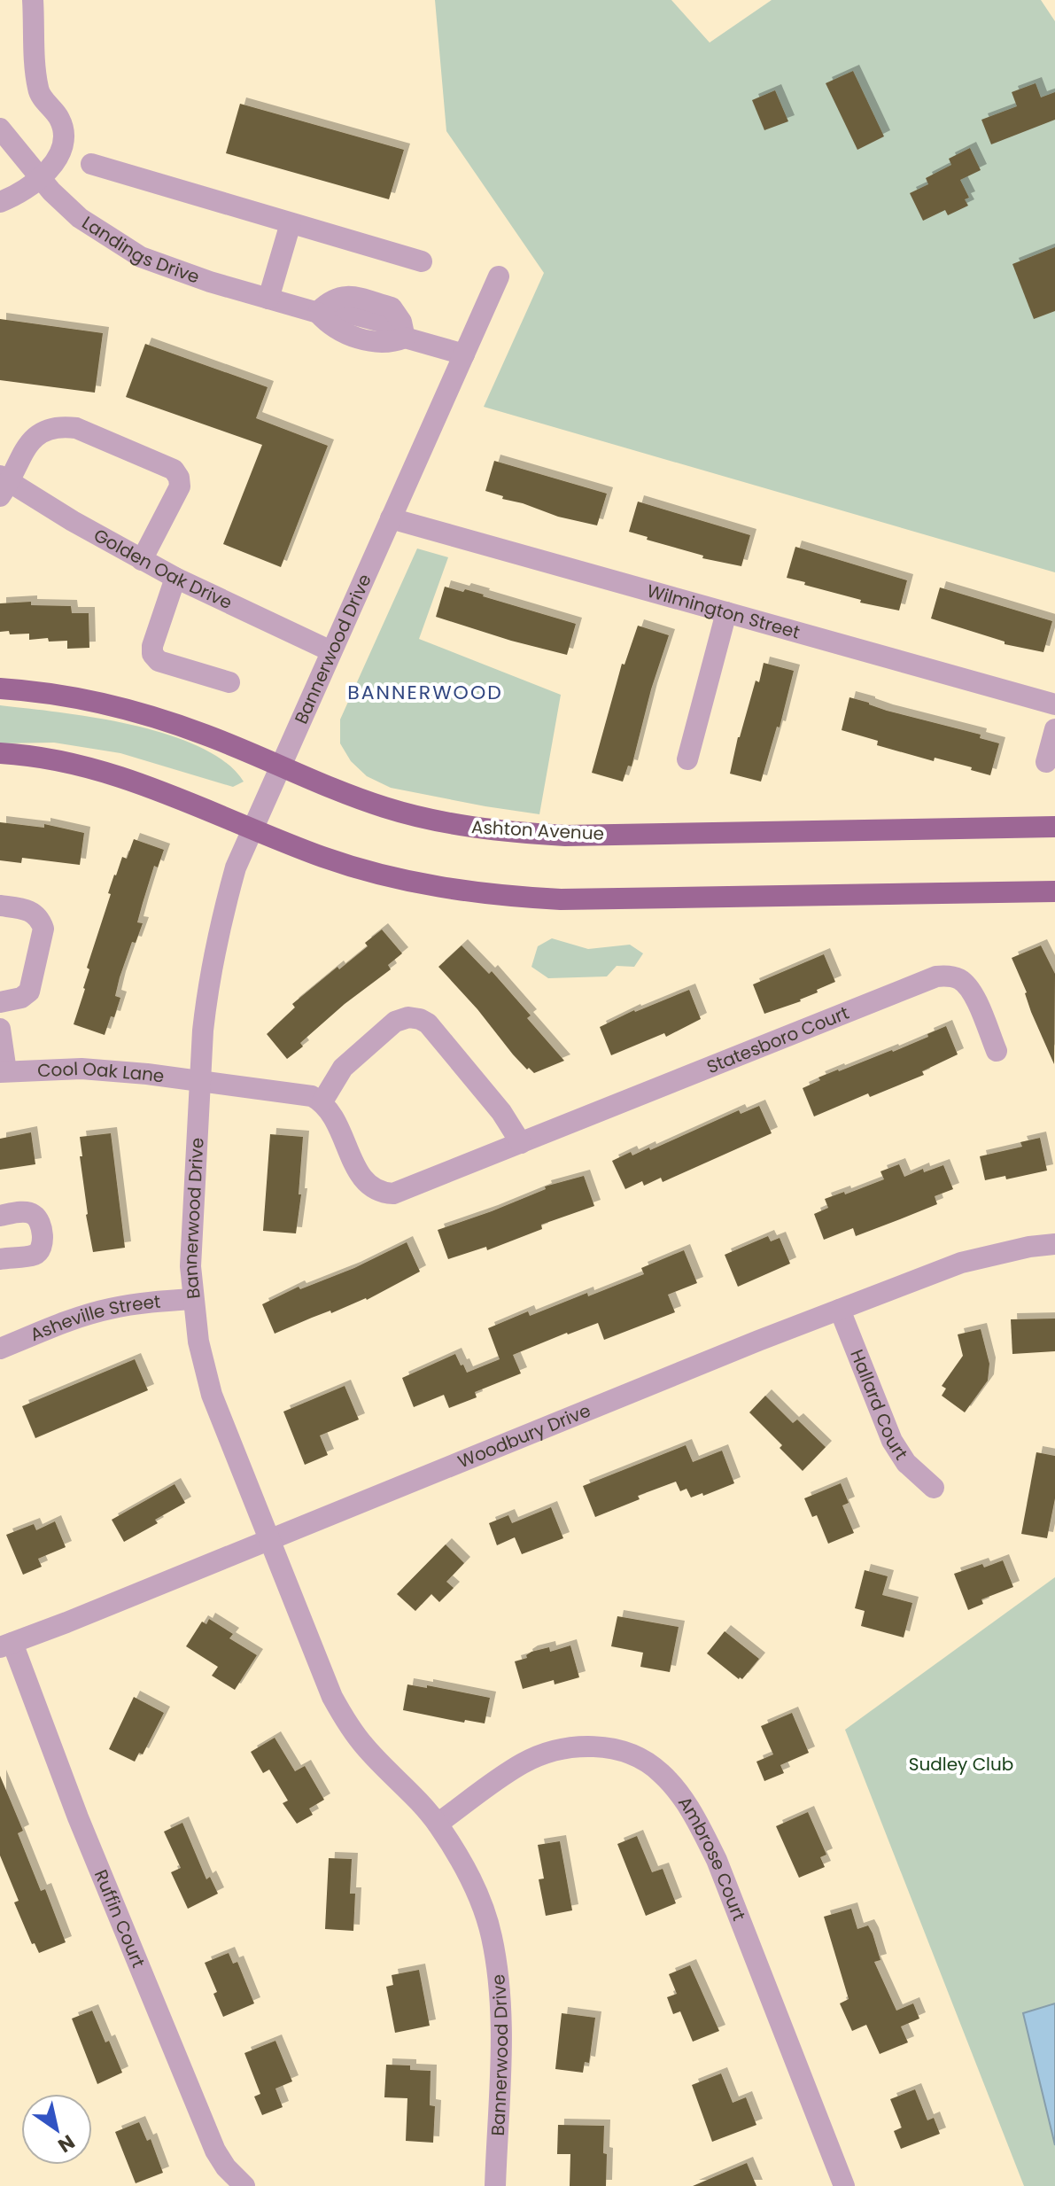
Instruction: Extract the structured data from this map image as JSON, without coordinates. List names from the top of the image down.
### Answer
{
  "streets": {
    "main road": ["Ashton Avenue"],
    "street": [
      "Landings Drive",
      "Golden Oak Drive",
      "Wilmington Street",
      "Bannerwood Drive",
      "Statesboro Court",
      "Cool Oak Lane",
      "Asheville Street",
      "Hallard Court",
      "Woodbury Drive",
      "Ambrose Court",
      "Ruffin Court"
    ]
  },
  "crossings": [
    ["Landings Drive", "Bannerwood Drive"],
    ["Golden Oak Drive", "Bannerwood Drive"],
    ["Wilmington Street", "Bannerwood Drive"],
    ["Bannerwood Drive", "Ashton Avenue"],
    ["Bannerwood Drive", "Cool Oak Lane"],
    ["Bannerwood Drive", "Asheville Street"],
    ["Bannerwood Drive", "Woodbury Drive"],
    ["Bannerwood Drive", "Ambrose Court"],
    ["Hallard Court", "Woodbury Drive"],
    ["Woodbury Drive", "Ruffin Court"]
  ],
  "districts": ["BANNERWOOD"],
  "parks": ["Sudley Club"],
  "north": "bottom right"
}
